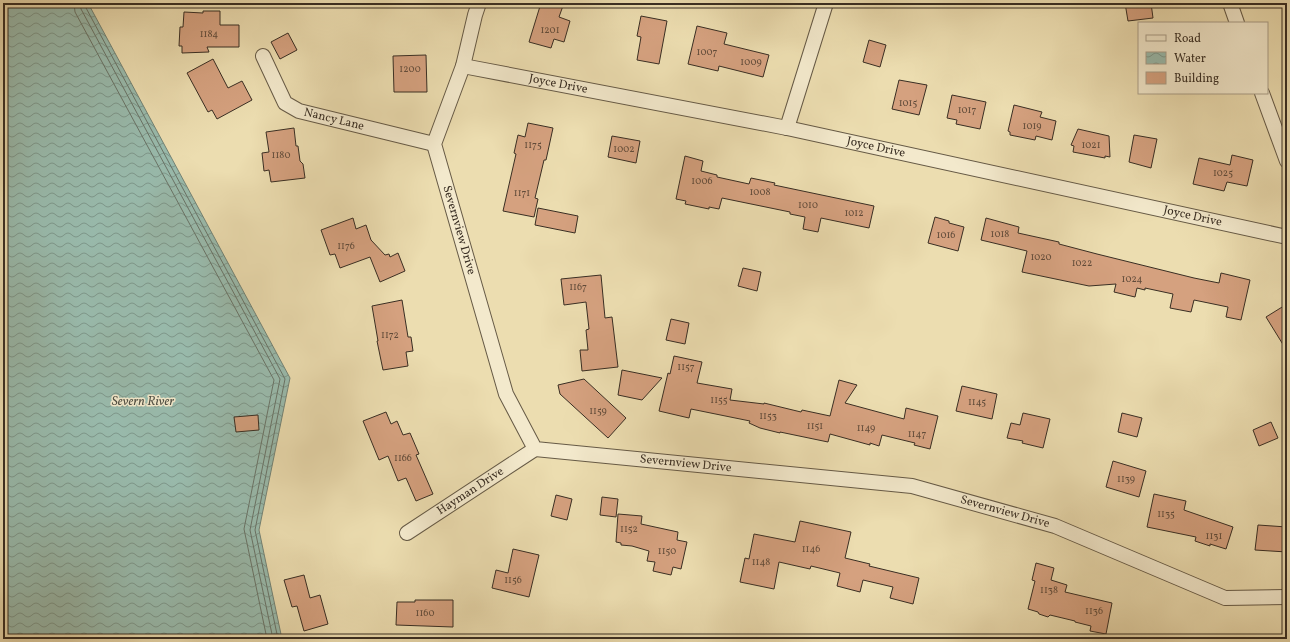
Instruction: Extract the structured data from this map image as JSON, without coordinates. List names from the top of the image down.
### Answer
{
  "streets": {
    "street": [
      "Joyce Drive",
      "Nancy Lane",
      "Severnview Drive",
      "Hayman Drive"
    ]
  },
  "crossings": [
    ["Nancy Lane", "Severnview Drive"],
    ["Severnview Drive", "Hayman Drive"]
  ],
  "water": ["Severn River"],
  "house_numbers": [
    "1201",
    "1184",
    "1007",
    "1009",
    "1200",
    "1015",
    "1017",
    "1019",
    "1175",
    "1021",
    "1002",
    "1180",
    "1025",
    "1006",
    "1008",
    "1171",
    "1010",
    "1012",
    "1018",
    "1016",
    "1176",
    "1020",
    "1022",
    "1024",
    "1167",
    "1172",
    "1157",
    "1155",
    "1145",
    "1159",
    "1153",
    "1151",
    "1149",
    "1147",
    "1166",
    "1139",
    "1135",
    "1152",
    "1131",
    "1146",
    "1150",
    "1148",
    "1156",
    "1138",
    "1136",
    "1160"
  ],
  "legend": ["Road", "Water", "Building"]
}
